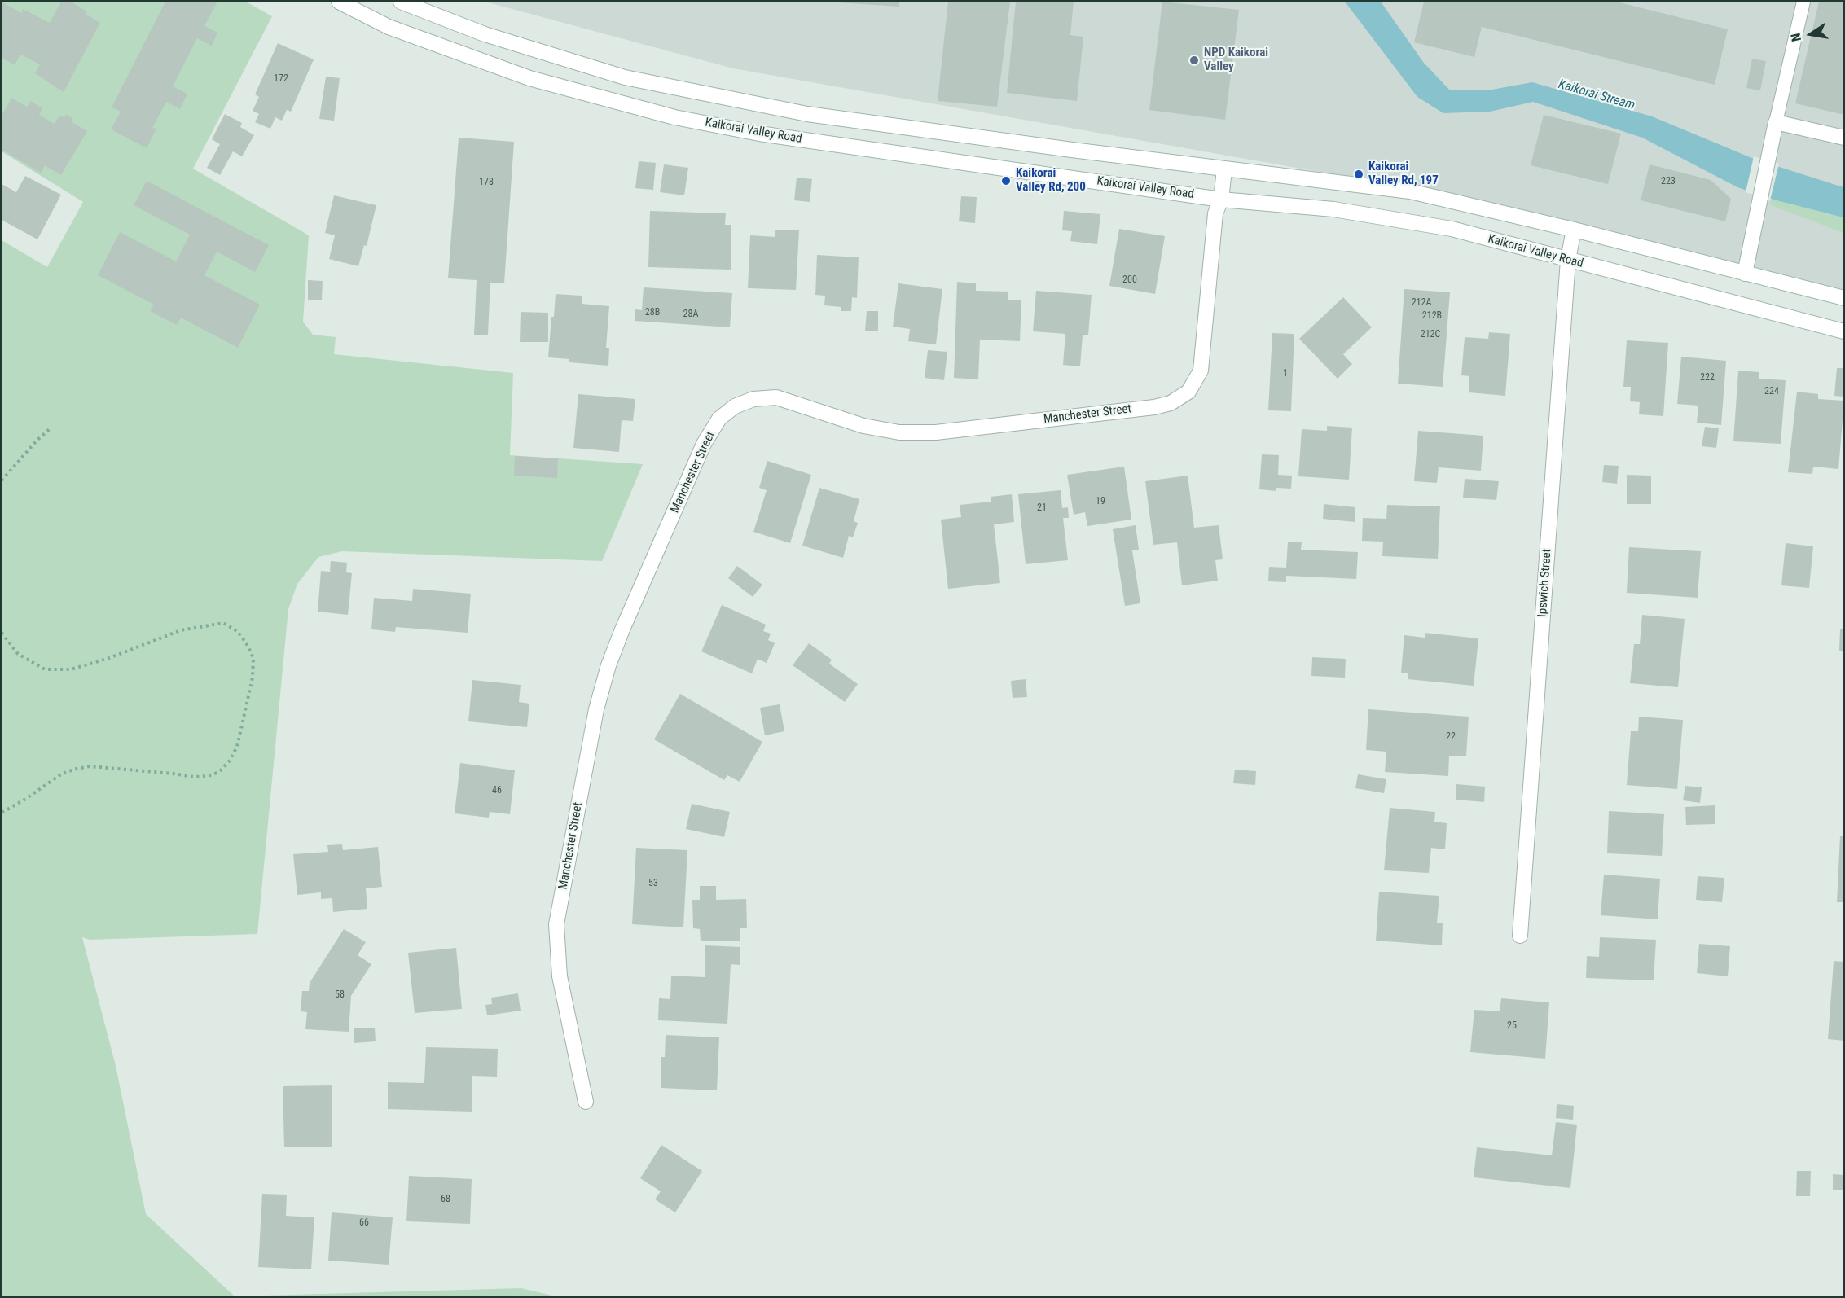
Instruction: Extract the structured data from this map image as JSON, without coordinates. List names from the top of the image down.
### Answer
{
  "streets": {
    "main road": ["Kaikorai Valley Road", "Manchester Street", "Ipswich Street"]
  },
  "crossings": [
    ["Kaikorai Valley Road", "Manchester Street"],
    ["Kaikorai Valley Road", "Ipswich Street"]
  ],
  "water": ["Kaikorai Stream"],
  "places": ["NPD Kaikorai Valley", "Kaikorai Valley Rd, 197", "Kaikorai Valley Rd, 200"],
  "house_numbers": [
    "172",
    "223",
    "178",
    "200",
    "212A",
    "28B",
    "28A",
    "212B",
    "212C",
    "1",
    "222",
    "224",
    "19",
    "21",
    "22",
    "46",
    "53",
    "58",
    "25",
    "68",
    "66"
  ],
  "north": "left"
}
